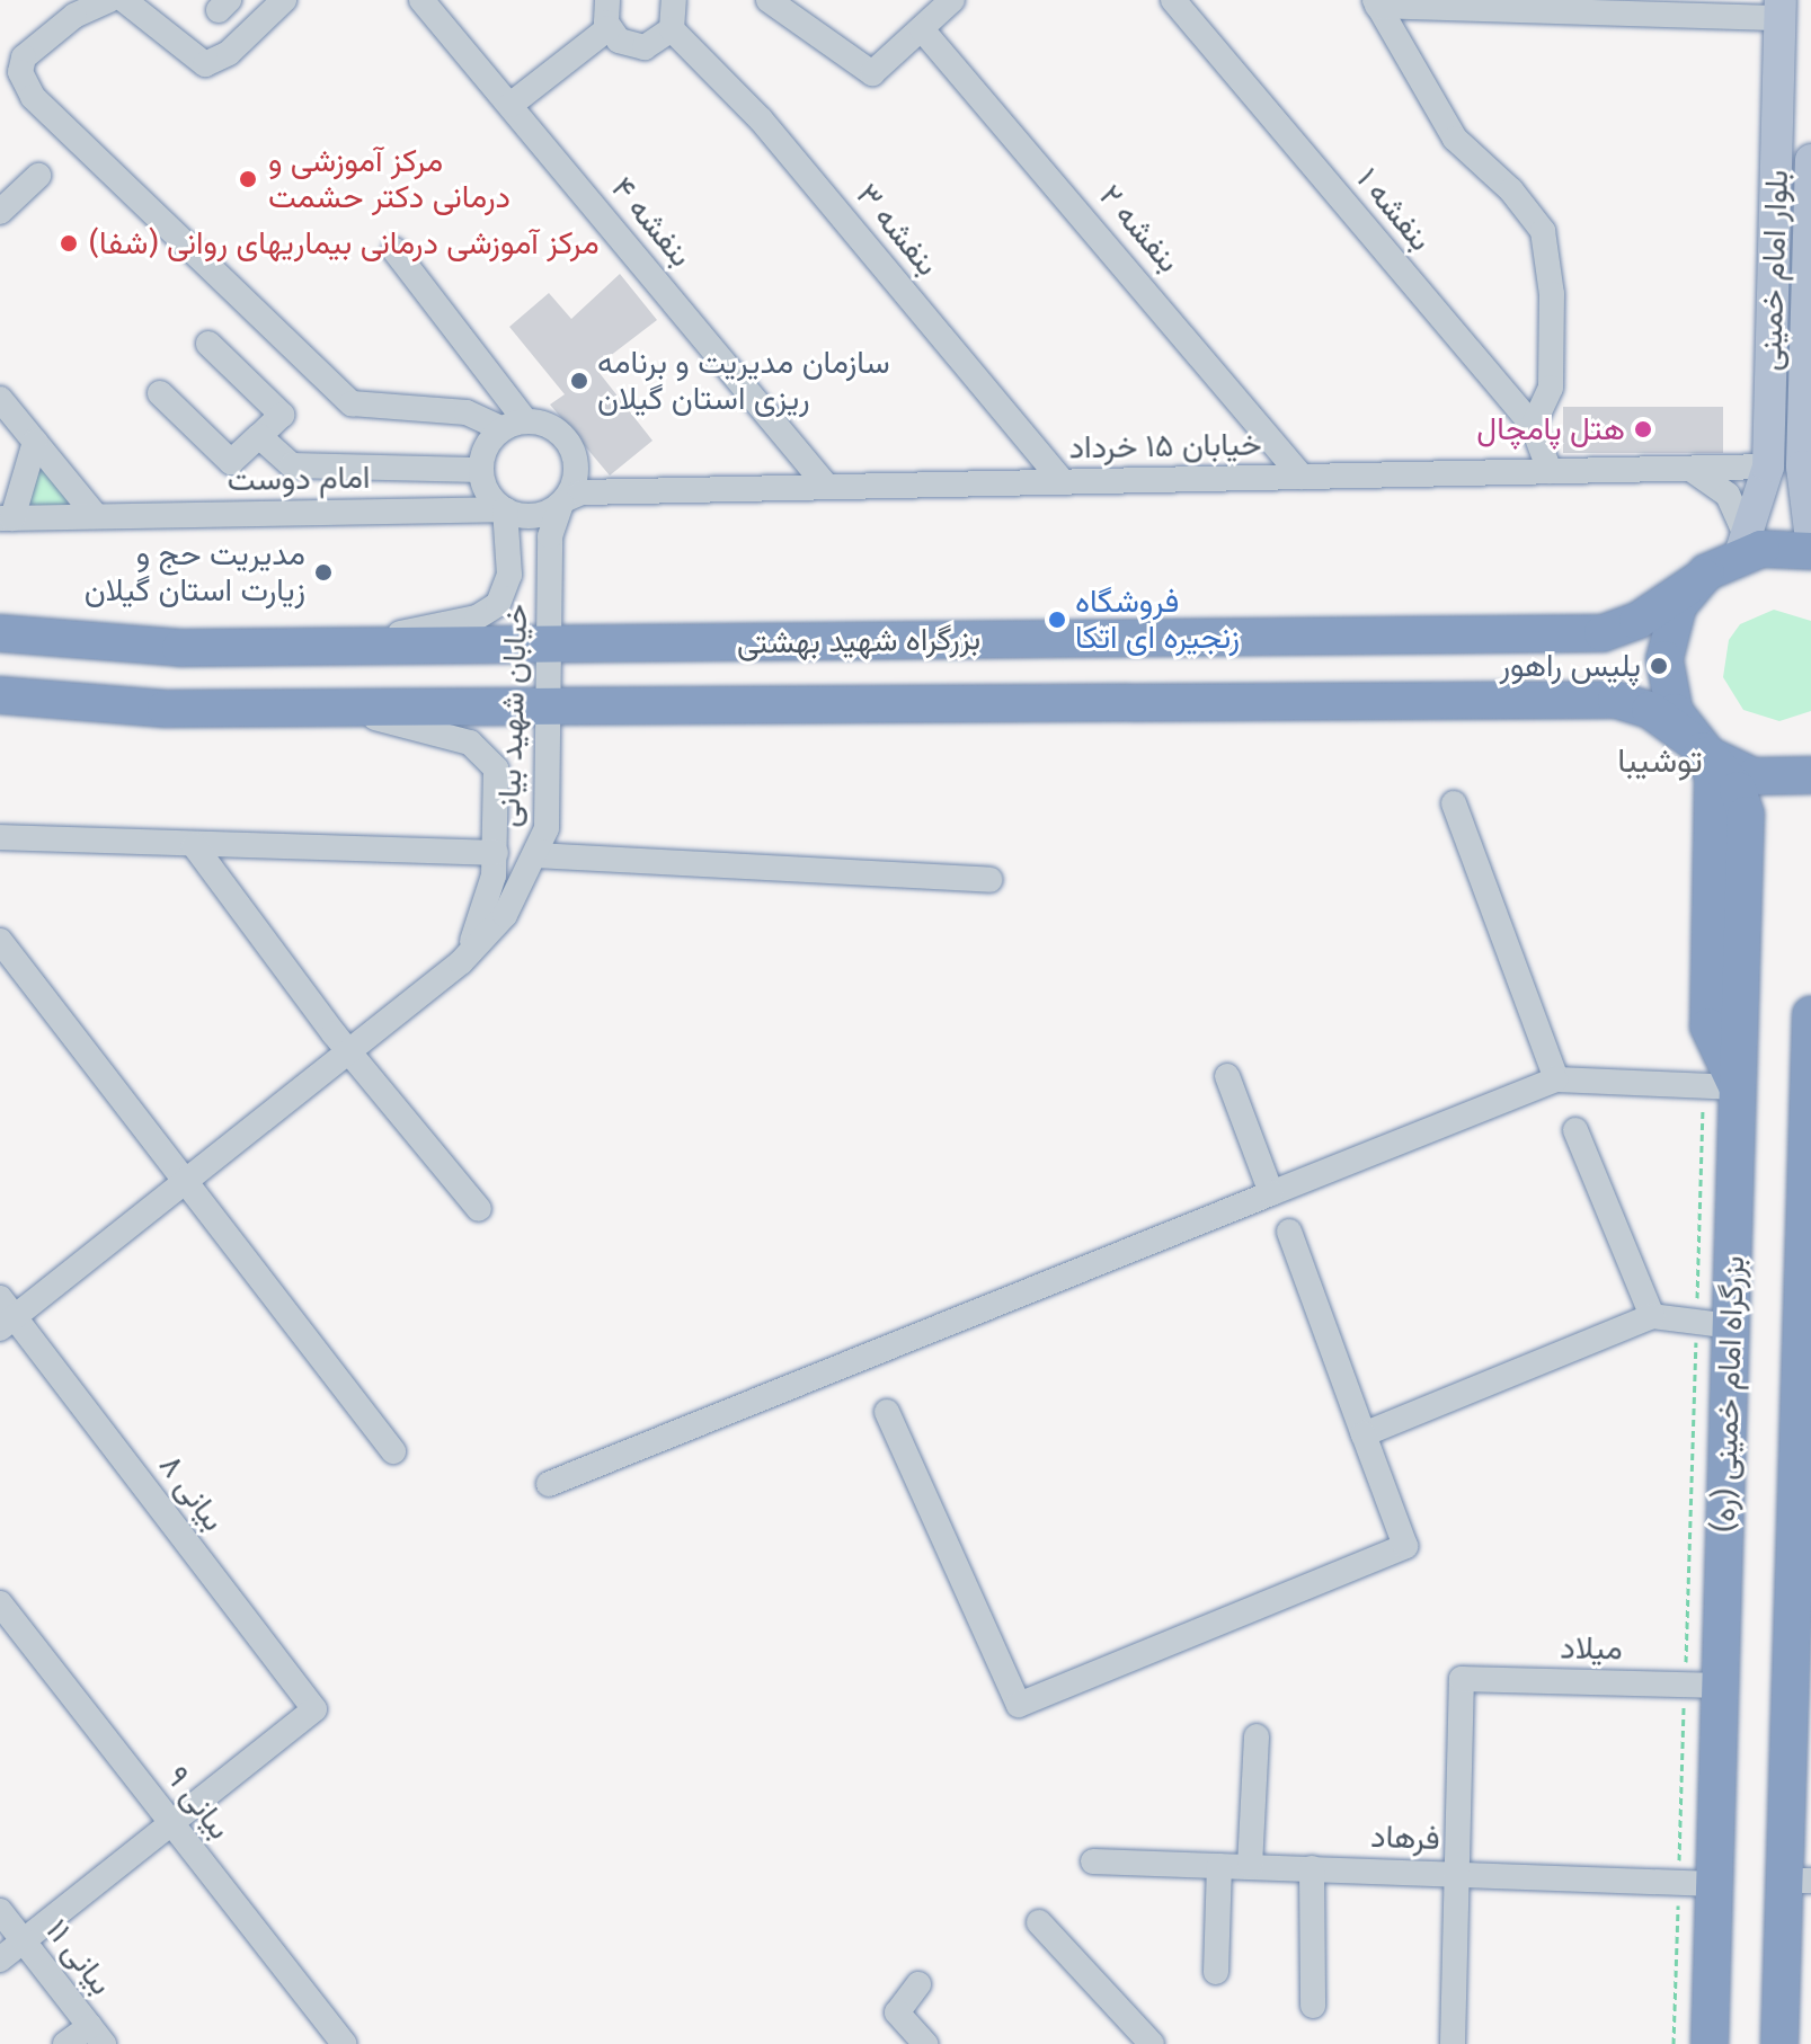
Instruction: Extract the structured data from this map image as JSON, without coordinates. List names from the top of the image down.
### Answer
{
  "streets": {
    "highway": ["بزرگراه شهید بهشتی", "بزرگراه امام خمینی (ره)"],
    "main road": ["بلوار امام خمینی"],
    "street": [
      "بنفشه ۱",
      "بنفشه ۴",
      "بنفشه ۲",
      "بنفشه ۳",
      "خیابان ۱۵ خرداد",
      "امام دوست",
      "خیابان شهید بیانی",
      "بیانی ۸",
      "میلاد",
      "بیانی ۹",
      "فرهاد",
      "بیانی ۱۱"
    ]
  },
  "crossings": [
    ["بنفشه ۱", "خیابان ۱۵ خرداد"],
    ["بنفشه ۴", "خیابان ۱۵ خرداد"],
    ["بنفشه ۲", "خیابان ۱۵ خرداد"],
    ["بنفشه ۳", "خیابان ۱۵ خرداد"],
    ["بلوار امام خمینی", "خیابان ۱۵ خرداد"],
    ["بلوار امام خمینی", "بزرگراه شهید بهشتی"],
    ["خیابان ۱۵ خرداد", "امام دوست"],
    ["خیابان ۱۵ خرداد", "خیابان شهید بیانی"],
    ["امام دوست", "خیابان شهید بیانی"],
    ["بزرگراه شهید بهشتی", "خیابان شهید بیانی"],
    ["بزرگراه امام خمینی (ره)", "میلاد"],
    ["بزرگراه امام خمینی (ره)", "فرهاد"],
    ["بیانی ۸", "بیانی ۹"],
    ["میلاد", "فرهاد"]
  ],
  "districts": ["توشیبا"],
  "places": [
    "مرکز آموزشی و ‌درمانی دکتر حشمت",
    "(مرکز آموزشی درمانی بیماریهای روانی (شفا",
    "سازمان مدیریت و برنامه ریزی استان گیلان",
    "هتل پامچال",
    "مدیریت حج و زیارت استان گیلان",
    "فروشگاه زنجیره ای اتکا",
    "پلیس راهور"
  ]
}
